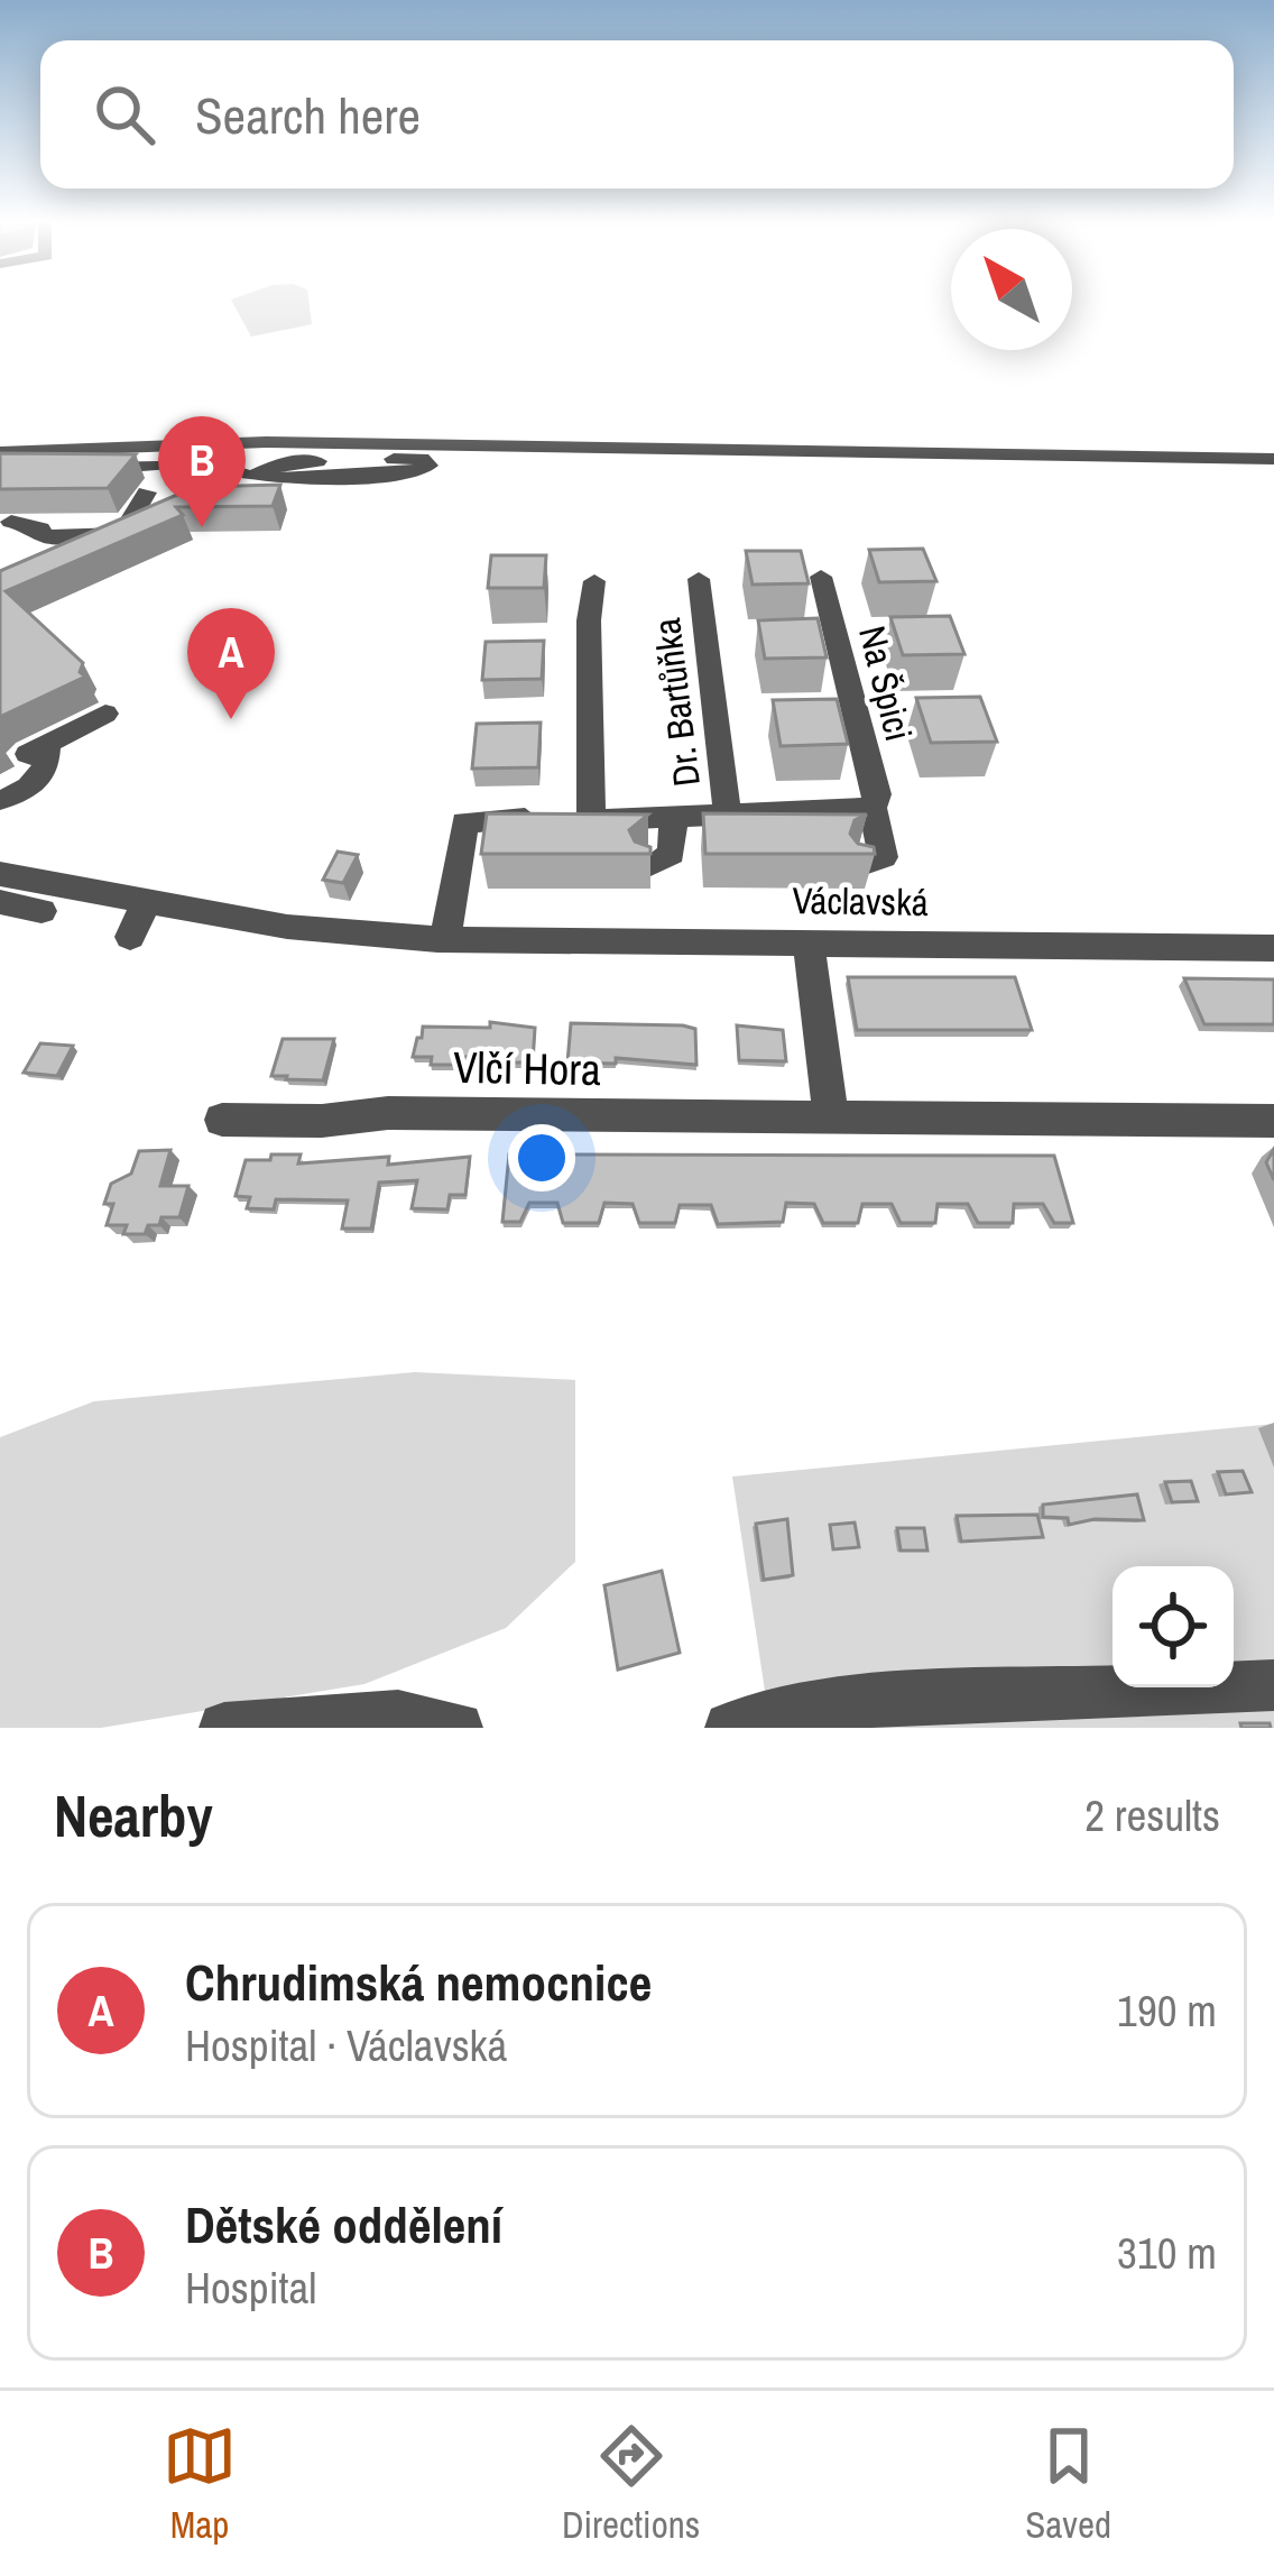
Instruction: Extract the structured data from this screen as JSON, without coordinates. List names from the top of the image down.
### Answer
{
  "streets": {
    "street": [
      "Na Špici",
      "Dr. Bartůňka",
      "Václavská",
      "Vlčí Hora"
    ]
  },
  "north": "top left",
  "page": {
    "search": "Search here",
    "pins": ["B", "A"],
    "heading": ["Nearby", "2 results"],
    "list": [
      {
        "mark": "A",
        "name": "Chrudimská nemocnice",
        "note": "Hospital · Václavská",
        "value": "190 m"
      },
      {
        "mark": "B",
        "name": "Dětské oddělení",
        "note": "Hospital",
        "value": "310 m"
      }
    ],
    "nav": ["Map", "Directions", "Saved"]
  }
}
